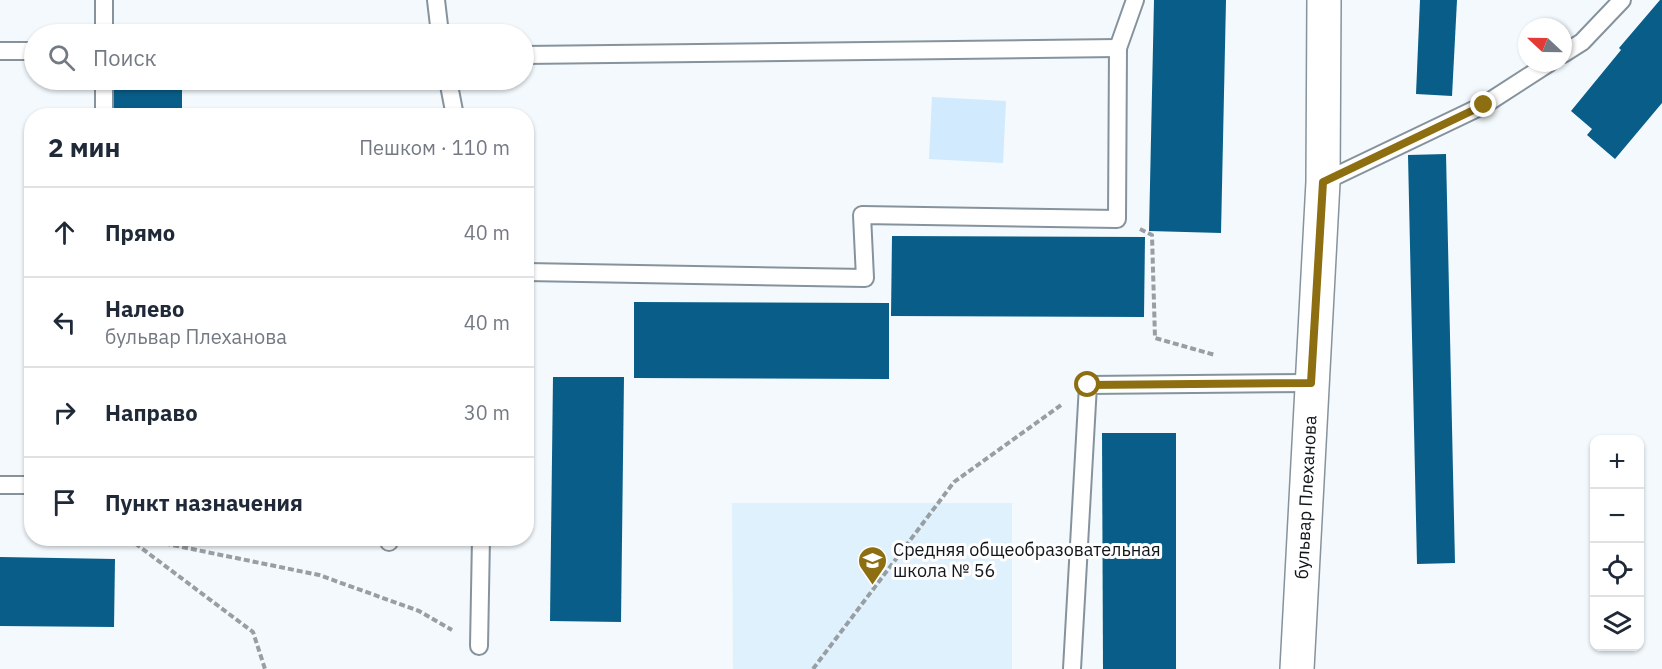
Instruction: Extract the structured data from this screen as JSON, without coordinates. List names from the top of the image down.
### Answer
{
  "streets": {
    "street": ["бульвар Плеханова"]
  },
  "places": {
    "school or university": ["Средняя общеобразовательная школа № 56"]
  },
  "north": "left",
  "page": {
    "search": "Поиск",
    "heading": ["2 мин", "Пешком · 110 m"],
    "list": [
      ["Прямо", "40 m"],
      ["Налево", "бульвар Плеханова", "40 m"],
      ["Направо", "30 m"],
      "Пункт назначения"
    ],
    "map_buttons": ["+", "−"]
  }
}
